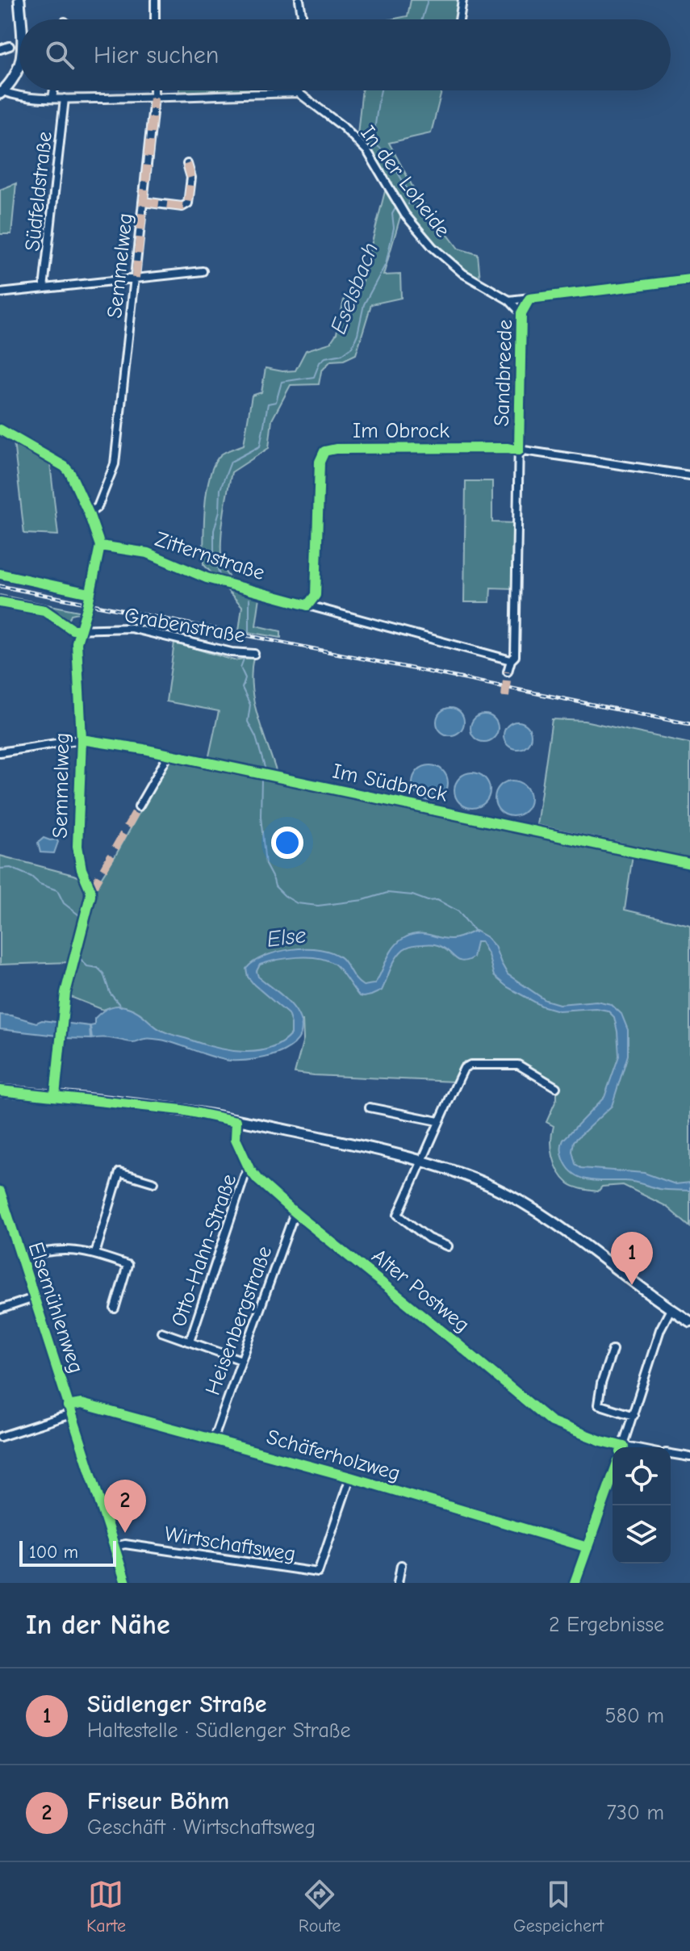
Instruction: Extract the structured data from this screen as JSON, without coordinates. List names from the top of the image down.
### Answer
{
  "streets": {
    "street": [
      "In der Loheide",
      "Südfeldstraße",
      "Semmelweg",
      "Sandbreede",
      "Im Obrock",
      "Zitternstraße",
      "Grabenstraße",
      "Im Südbrock",
      "Otto-Hahn-Straße",
      "Alter Postweg",
      "Elsemühlenweg",
      "Heisenbergstraße",
      "Schäferholzweg",
      "Wirtschaftsweg"
    ]
  },
  "crossings": [
    ["In der Loheide", "Sandbreede"],
    ["Semmelweg", "Zitternstraße"],
    ["Semmelweg", "Grabenstraße"],
    ["Semmelweg", "Im Südbrock"],
    ["Sandbreede", "Im Obrock"],
    ["Sandbreede", "Zitternstraße"],
    ["Im Obrock", "Zitternstraße"],
    ["Otto-Hahn-Straße", "Alter Postweg"],
    ["Otto-Hahn-Straße", "Heisenbergstraße"],
    ["Alter Postweg", "Heisenbergstraße"],
    ["Elsemühlenweg", "Schäferholzweg"],
    ["Elsemühlenweg", "Wirtschaftsweg"],
    ["Heisenbergstraße", "Schäferholzweg"],
    ["Schäferholzweg", "Wirtschaftsweg"]
  ],
  "water": ["Eselsbach", "Else"],
  "scale_bar": "100 m",
  "page": {
    "search": "Hier suchen",
    "pins": ["1", "2"],
    "scale": "100 m",
    "heading": ["In der Nähe", "2 Ergebnisse"],
    "list": [
      {
        "mark": "1",
        "name": "Südlenger Straße",
        "note": "Haltestelle · Südlenger Straße",
        "value": "580 m"
      },
      {
        "mark": "2",
        "name": "Friseur Böhm",
        "note": "Geschäft · Wirtschaftsweg",
        "value": "730 m"
      }
    ],
    "nav": ["Karte", "Route", "Gespeichert"]
  }
}
